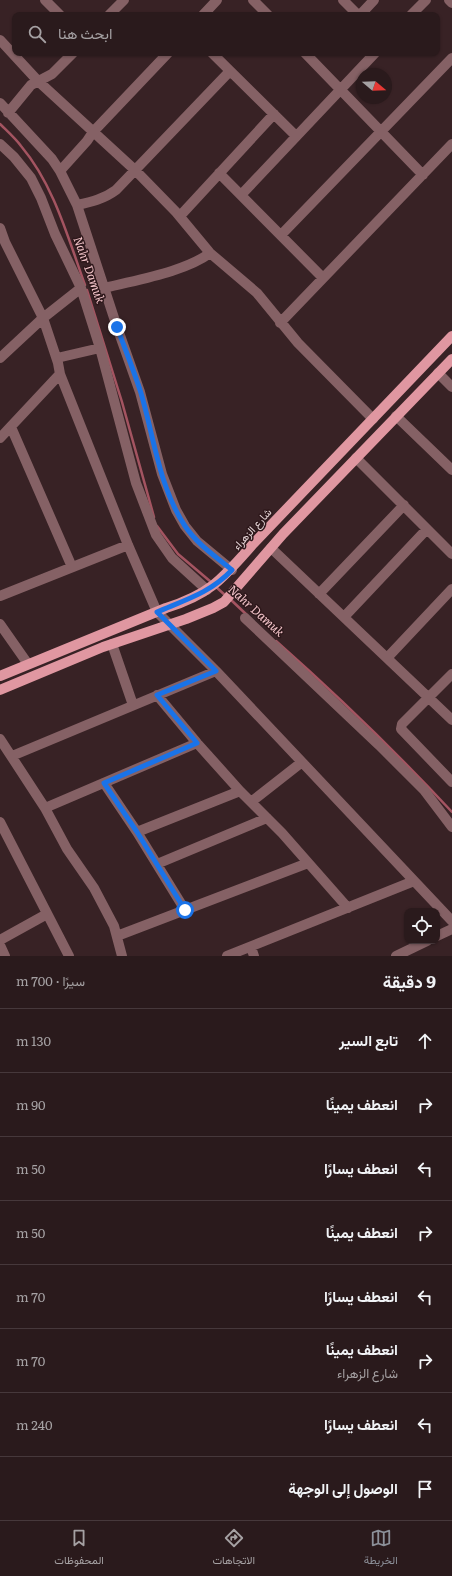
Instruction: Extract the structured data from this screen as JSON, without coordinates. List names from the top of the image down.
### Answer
{
  "streets": {
    "main road": ["شارع الزهراء"]
  },
  "water": ["Nahr Damuk"],
  "north": "right",
  "page": {
    "search": "ابحث هنا",
    "heading": ["9 دقيقة", "سيرًا · 700 m"],
    "list": [
      ["تابع السير", "130 m"],
      ["انعطف يمينًا", "90 m"],
      ["انعطف يسارًا", "50 m"],
      ["انعطف يمينًا", "50 m"],
      ["انعطف يسارًا", "70 m"],
      ["انعطف يمينًا", "شارع الزهراء", "70 m"],
      ["انعطف يسارًا", "240 m"],
      "الوصول إلى الوجهة"
    ],
    "nav": ["الخريطة", "الاتجاهات", "المحفوظات"]
  }
}
